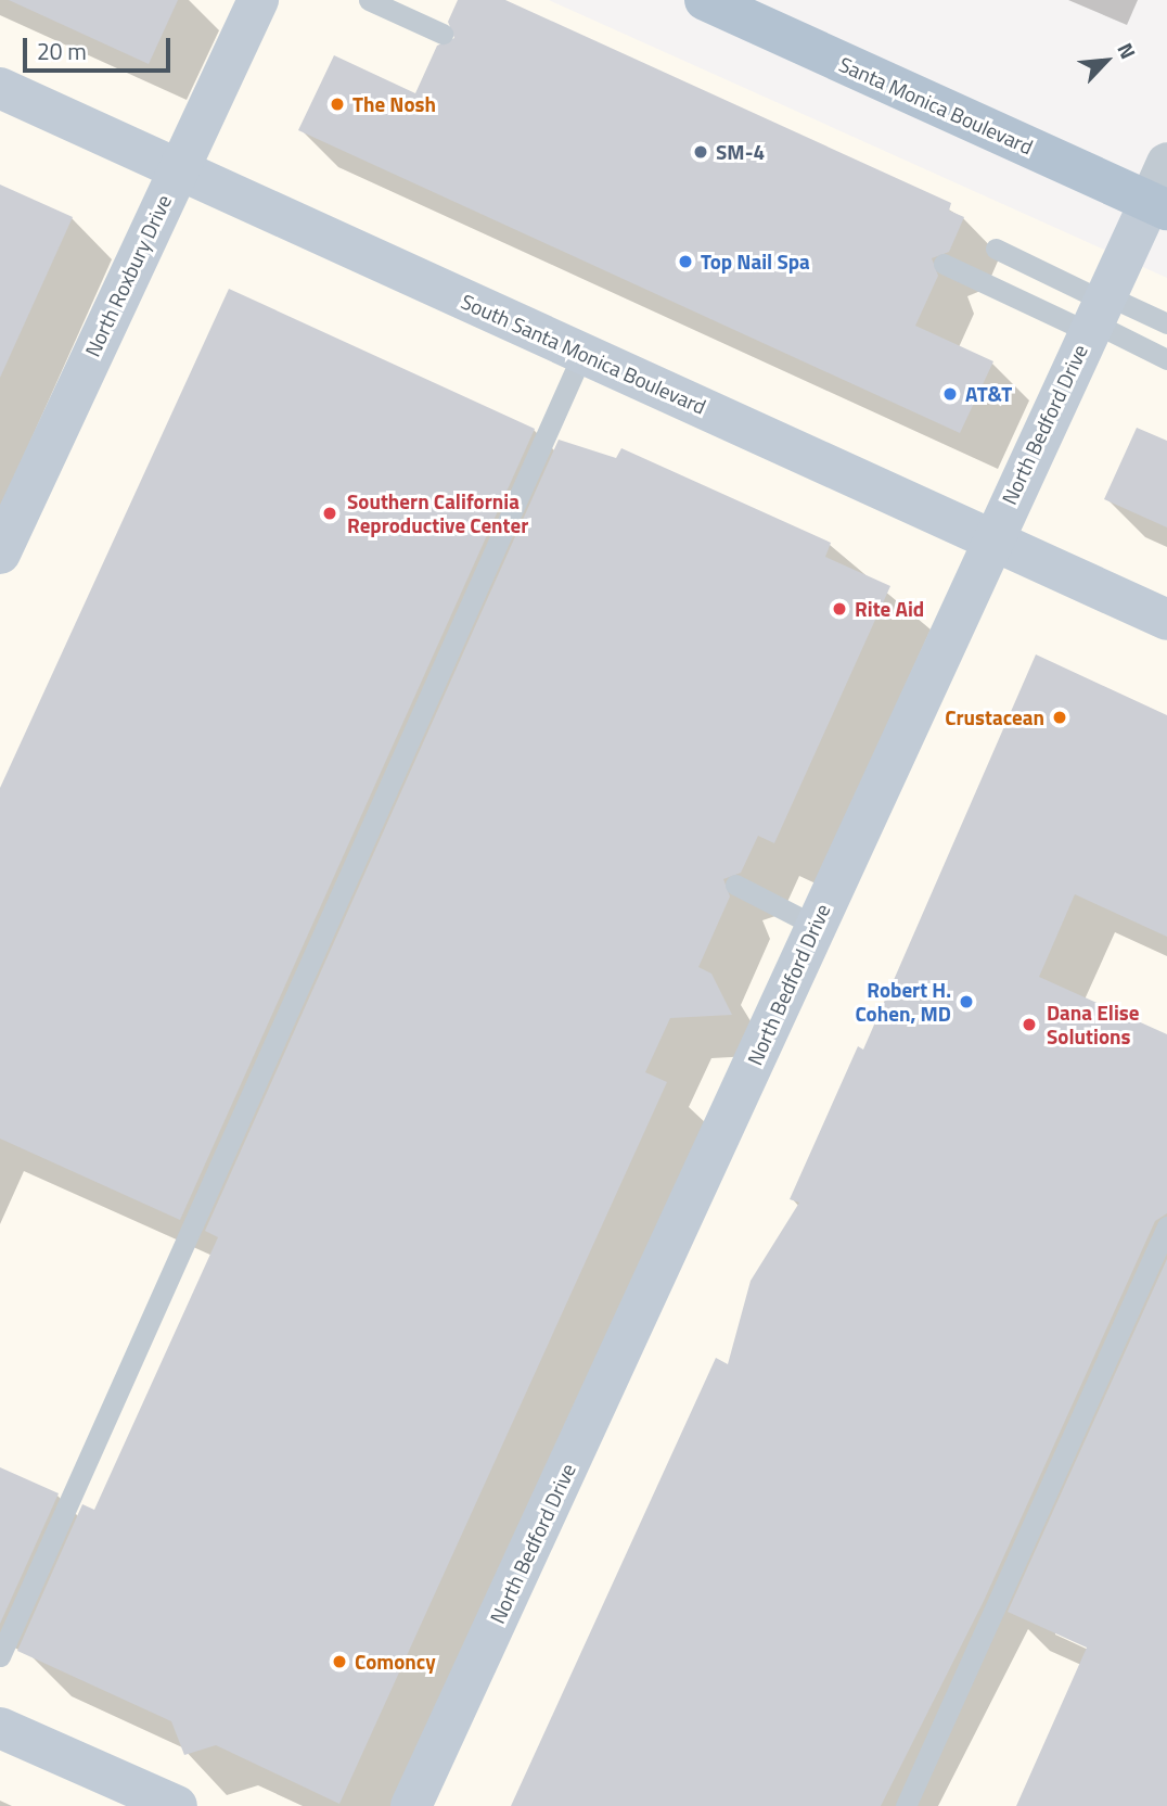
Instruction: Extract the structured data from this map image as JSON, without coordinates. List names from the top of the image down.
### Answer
{
  "streets": {
    "main road": ["Santa Monica Boulevard"],
    "street": ["North Roxbury Drive", "South Santa Monica Boulevard", "North Bedford Drive"]
  },
  "crossings": [
    ["Santa Monica Boulevard", "North Bedford Drive"],
    ["North Roxbury Drive", "South Santa Monica Boulevard"],
    ["South Santa Monica Boulevard", "North Bedford Drive"]
  ],
  "places": [
    "The Nosh",
    "SM-4",
    "Top Nail Spa",
    "AT&T",
    "Southern California Reproductive Center",
    "Rite Aid",
    "Crustacean",
    "Robert H. Cohen, MD",
    "Dana Elise Solutions",
    "Comoncy"
  ],
  "scale_bar": "20 m",
  "north": "top right"
}
